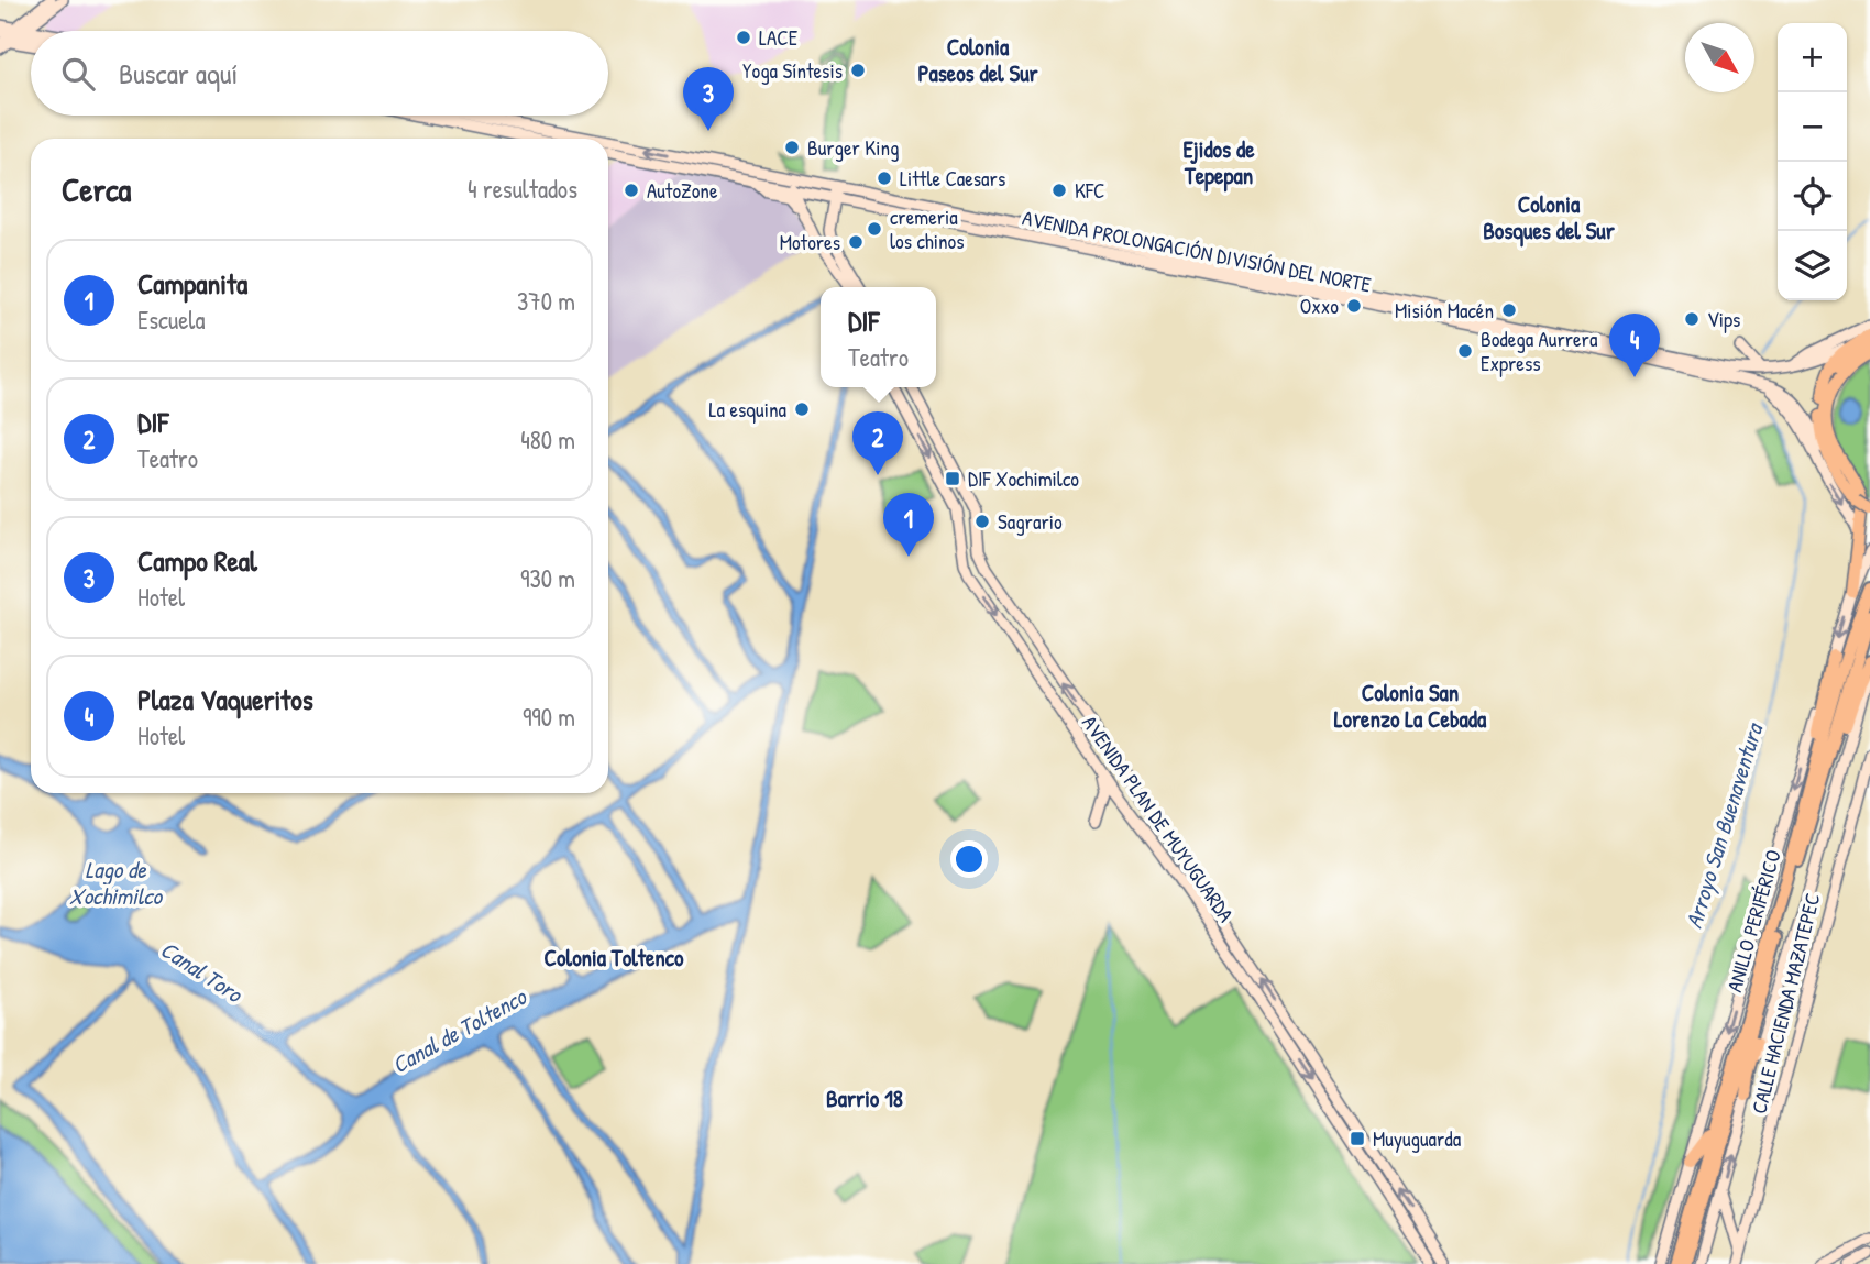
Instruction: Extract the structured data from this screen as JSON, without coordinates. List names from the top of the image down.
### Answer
{
  "streets": {
    "highway": ["ANILLO PERIFÉRICO"],
    "main road": ["AVENIDA PROLONGACIÓN DIVISIÓN DEL NORTE", "AVENIDA PLAN DE MUYUGUARDA", "CALLE HACIENDA MAZATEPEC"]
  },
  "districts": [
    "Colonia Paseos del Sur",
    "Ejidos de Tepepan",
    "Colonia Bosques del Sur",
    "Colonia San Lorenzo La Cebada",
    "Colonia Toltenco",
    "Barrio 18"
  ],
  "water": [
    "Arroyo San Buenaventura",
    "Lago de Xochimilco",
    "Canal Toro",
    "Canal de Toltenco"
  ],
  "places": {
    "other": [
      "LACE",
      "Yoga Síntesis",
      "Burger King",
      "Little Caesars",
      "AutoZone",
      "KFC",
      "cremeria los chinos",
      "Motores",
      "Oxxo",
      "Misión Macén",
      "Vips",
      "Bodega Aurrera Express",
      "La esquina",
      "Sagrario"
    ],
    "transit": ["DIF Xochimilco", "Muyuguarda"]
  },
  "north": "bottom right",
  "page": {
    "map_buttons": ["+", "−"],
    "search": "Buscar aquí",
    "pins": [
      "3",
      "4",
      "2",
      "1"
    ],
    "heading": ["Cerca", "4 resultados"],
    "list": [
      {
        "mark": "1",
        "name": "Campanita",
        "note": "Escuela",
        "value": "370 m"
      },
      {
        "mark": "2",
        "name": "DIF",
        "note": "Teatro",
        "value": "480 m"
      },
      {
        "mark": "3",
        "name": "Campo Real",
        "note": "Hotel",
        "value": "930 m"
      },
      {
        "mark": "4",
        "name": "Plaza Vaqueritos",
        "note": "Hotel",
        "value": "990 m"
      }
    ],
    "popup": ["DIF", "Teatro"]
  }
}
